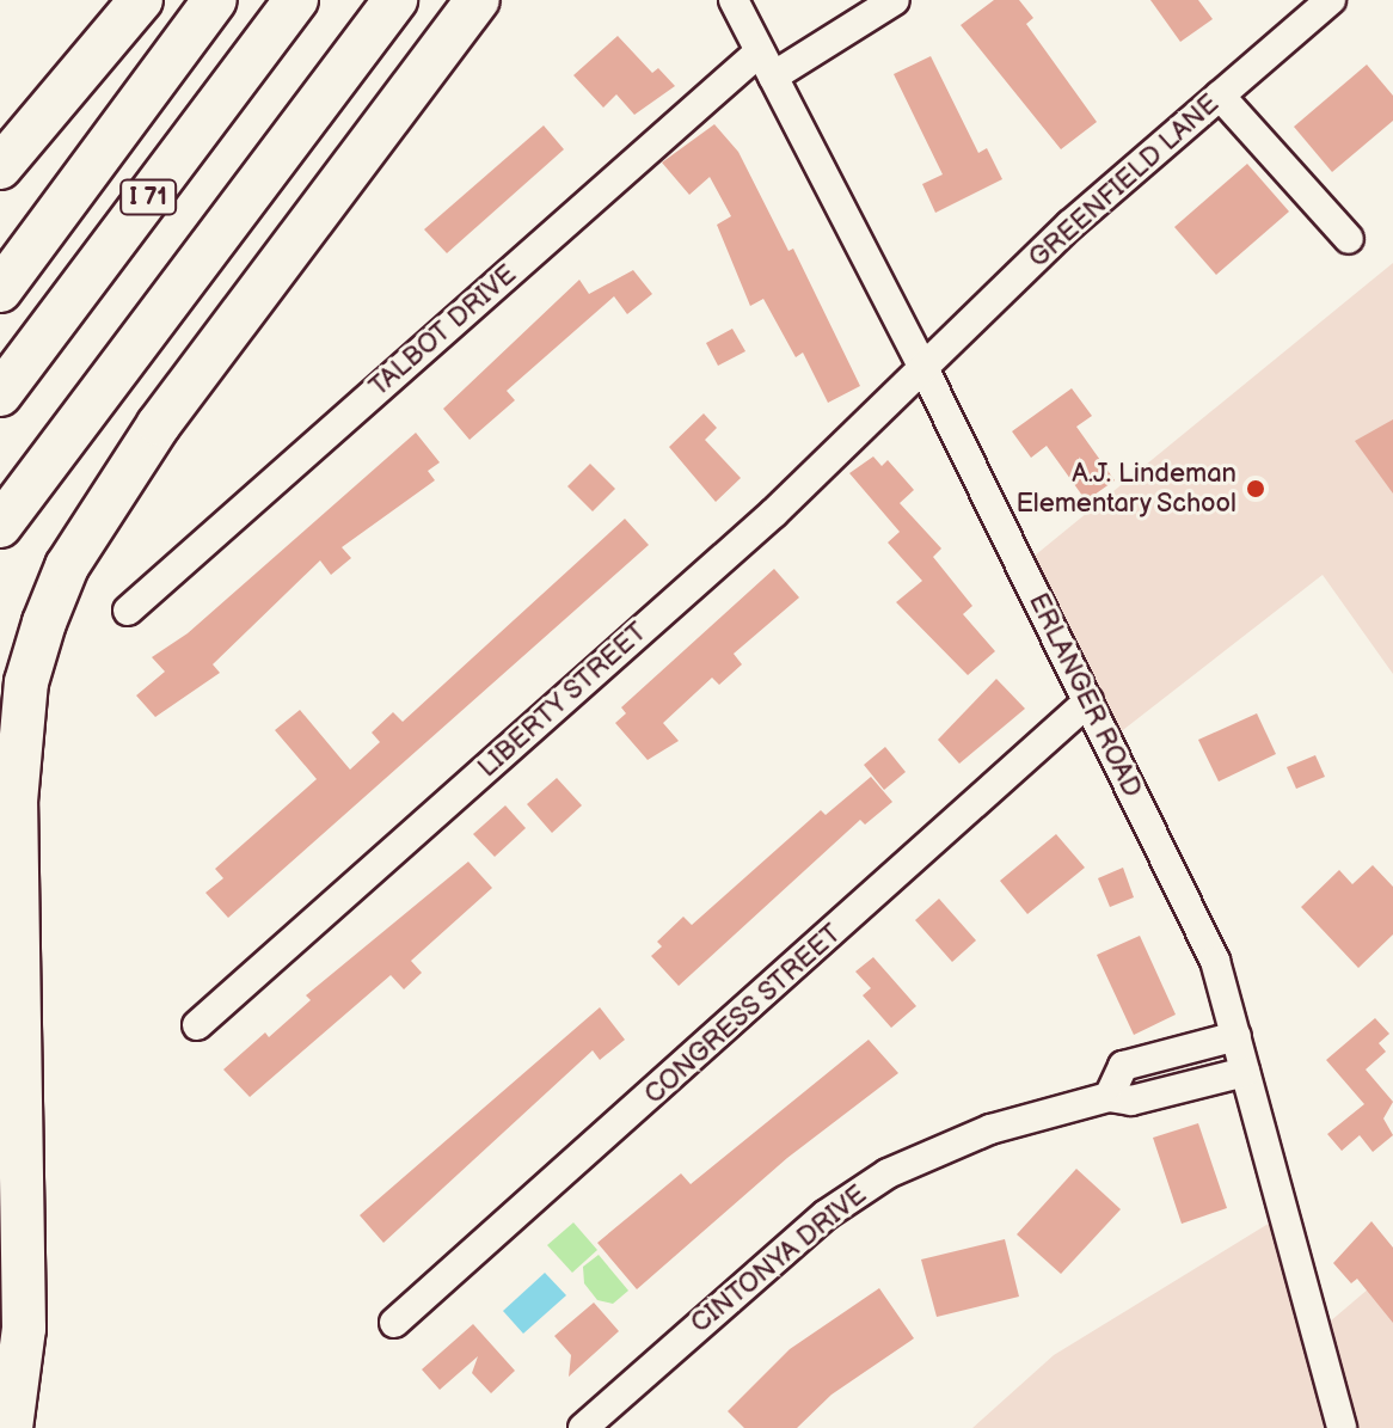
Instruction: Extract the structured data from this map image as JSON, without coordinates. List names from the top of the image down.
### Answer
{
  "streets": {
    "highway": ["I 71"],
    "street": [
      "GREENFIELD LANE",
      "TALBOT DRIVE",
      "ERLANGER ROAD",
      "LIBERTY STREET",
      "CONGRESS STREET",
      "CINTONYA DRIVE"
    ]
  },
  "crossings": [
    ["GREENFIELD LANE", "ERLANGER ROAD"],
    ["GREENFIELD LANE", "LIBERTY STREET"],
    ["TALBOT DRIVE", "ERLANGER ROAD"],
    ["ERLANGER ROAD", "LIBERTY STREET"],
    ["ERLANGER ROAD", "CONGRESS STREET"],
    ["ERLANGER ROAD", "CINTONYA DRIVE"]
  ],
  "places": ["A.J. Lindeman Elementary School"]
}
